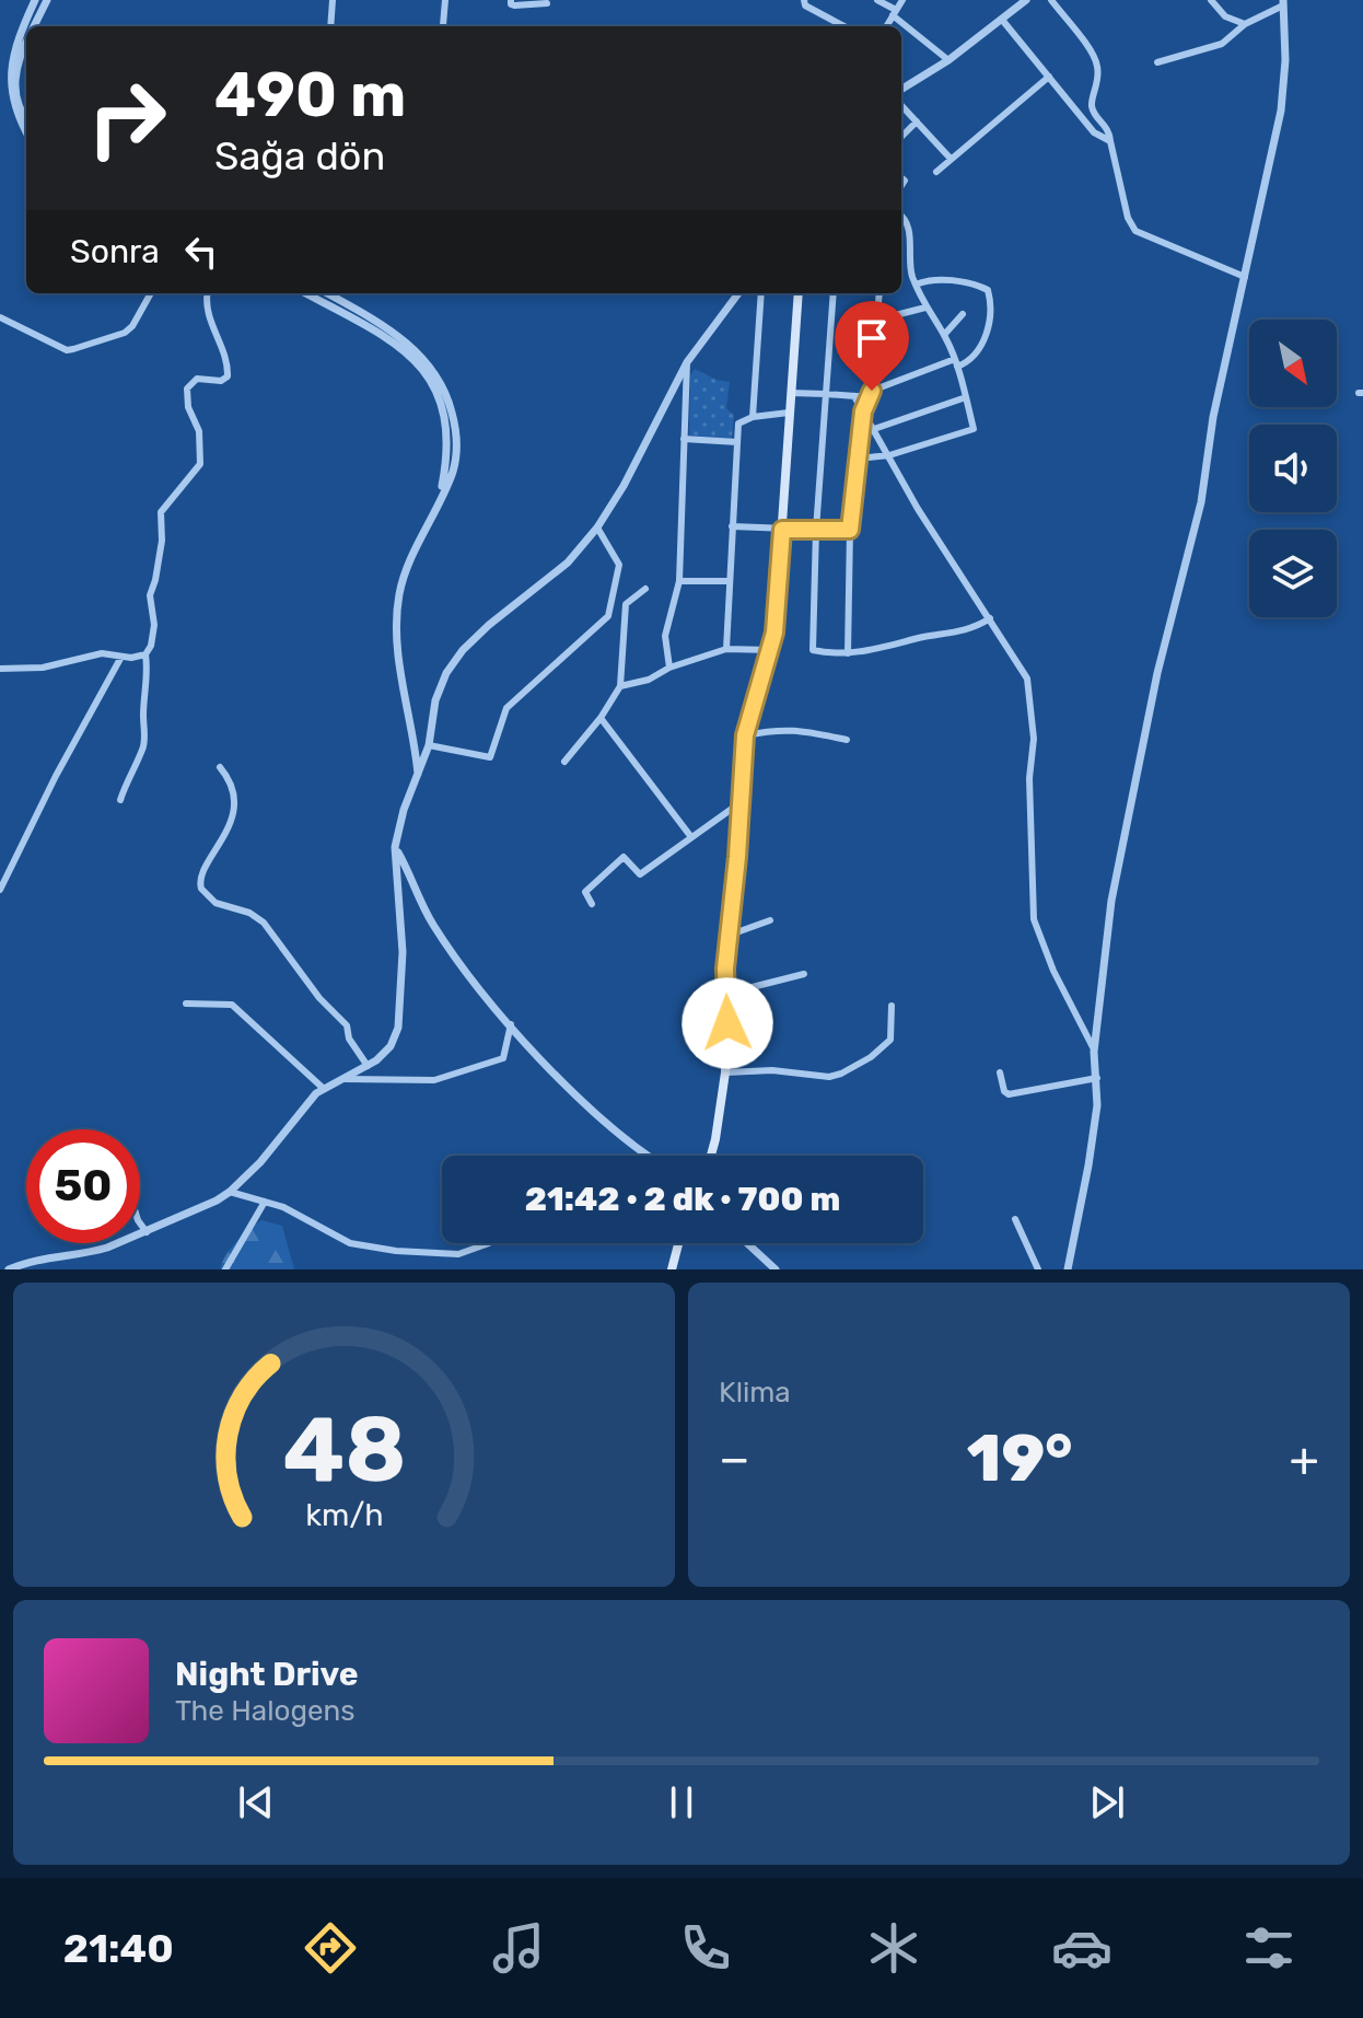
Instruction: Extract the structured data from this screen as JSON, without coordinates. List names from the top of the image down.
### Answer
{
  "north": "bottom right",
  "page": {
    "turn": ["490 m", "Sağa dön"],
    "then": "Sonra",
    "limit": "50",
    "trip": "21:42 · 2 dk · 700 m",
    "tile": "Klima",
    "heat": ["−", "19°", "+"],
    "song": ["Night Drive", "The Halogens"],
    "tabs": "21:40",
    "gauge": ["48", "km/h"]
  }
}
